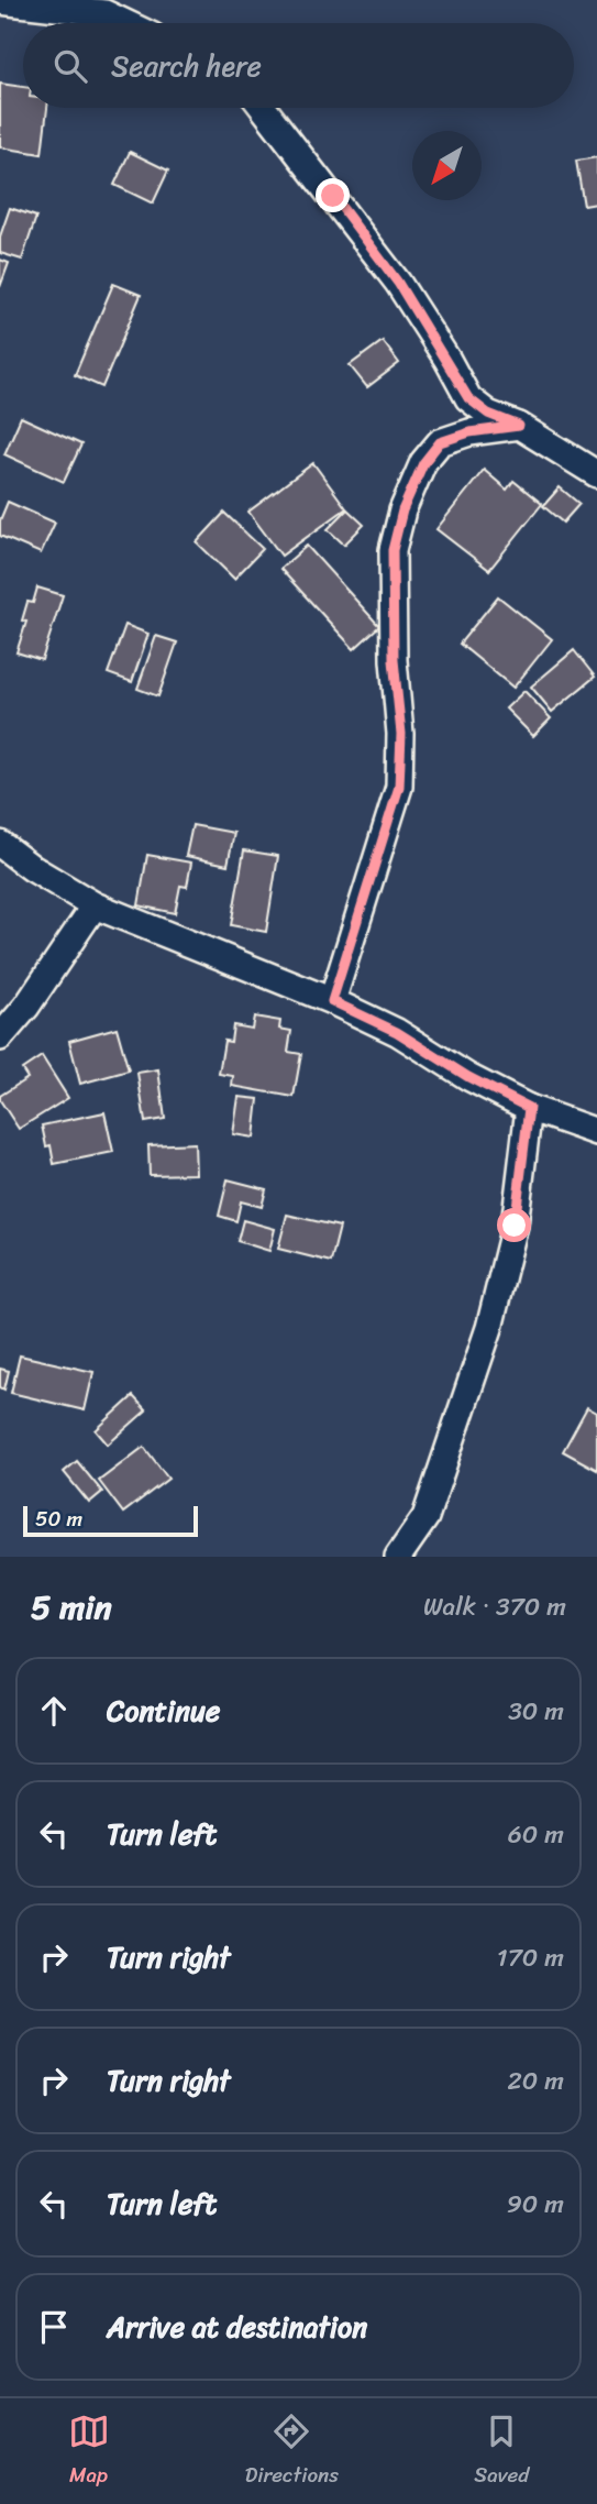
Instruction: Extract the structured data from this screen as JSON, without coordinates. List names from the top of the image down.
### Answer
{
  "scale_bar": "50 m",
  "north": "bottom left",
  "page": {
    "search": "Search here",
    "scale": "50 m",
    "heading": ["5 min", "Walk · 370 m"],
    "list": [
      ["Continue", "30 m"],
      ["Turn left", "60 m"],
      ["Turn right", "170 m"],
      ["Turn right", "20 m"],
      ["Turn left", "90 m"],
      "Arrive at destination"
    ],
    "nav": ["Map", "Directions", "Saved"]
  }
}
